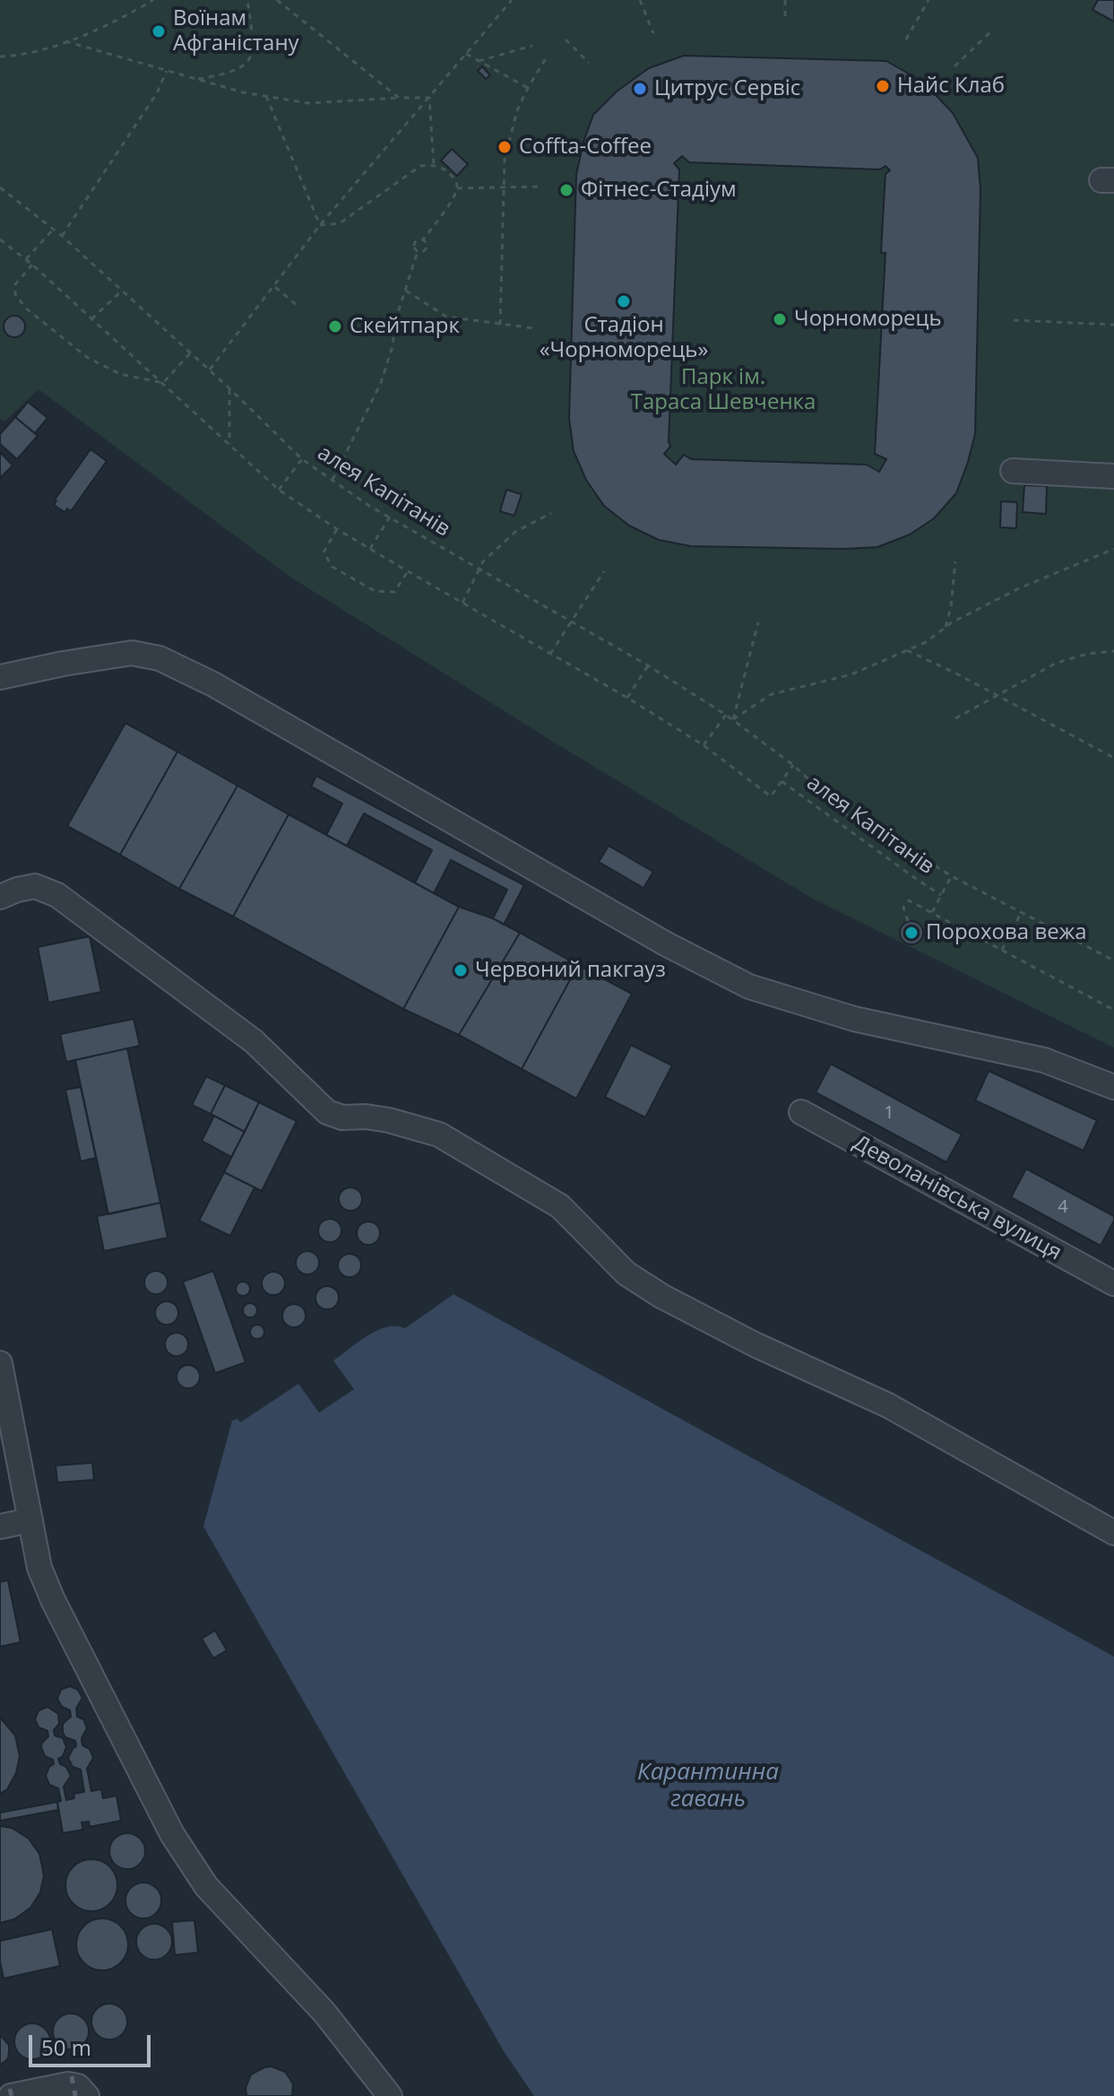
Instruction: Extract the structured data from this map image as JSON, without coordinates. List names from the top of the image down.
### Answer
{
  "streets": {
    "street": ["Деволанівська вулиця"],
    "path": ["алея Капітанів"]
  },
  "water": ["Карантинна гавань"],
  "parks": ["Парк ім. Тараса Шевченка"],
  "places": [
    "Воїнам Афганістану",
    "Найс Клаб",
    "Цитрус Сервіс",
    "Coffta-Coffee",
    "Фітнес-Стадіум",
    "Стадіон «Чорноморець»",
    "Чорноморець",
    "Скейтпарк",
    "Порохова вежа",
    "Червоний пакгауз"
  ],
  "house_numbers": ["1", "4"],
  "scale_bar": "50 m"
}
